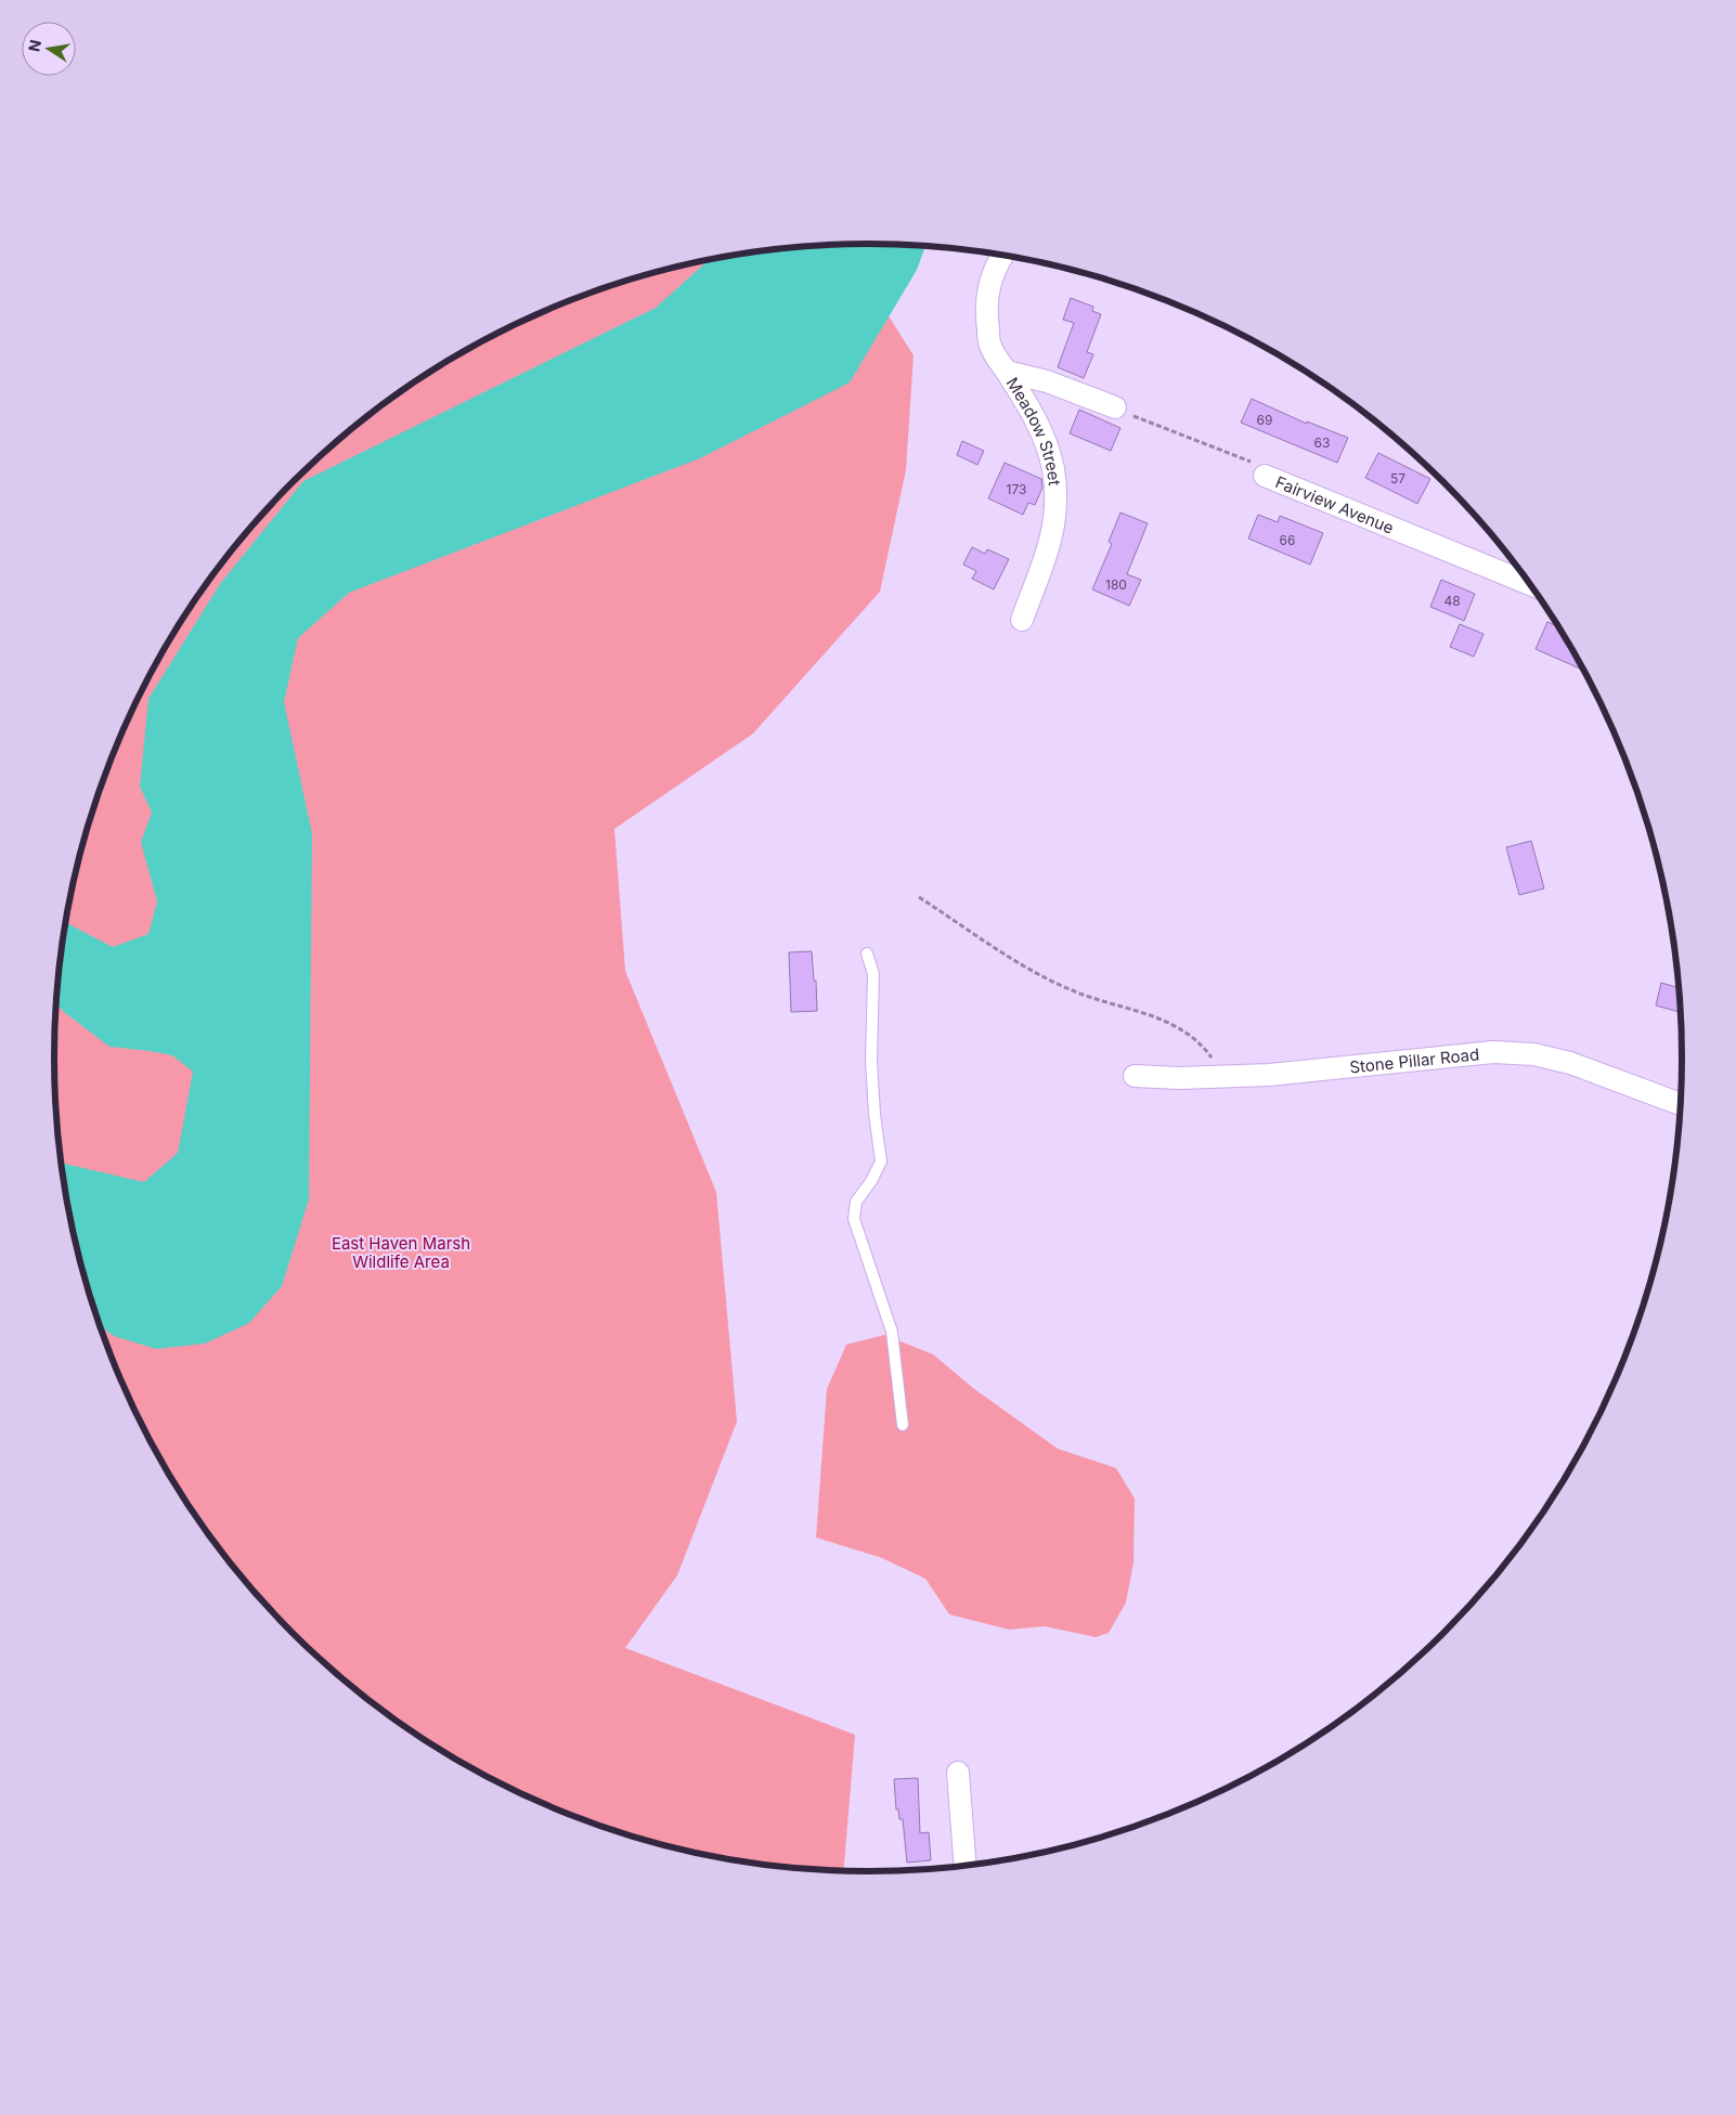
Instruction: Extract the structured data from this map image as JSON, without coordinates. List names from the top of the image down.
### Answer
{
  "streets": {
    "street": ["Meadow Street", "Fairview Avenue", "Stone Pillar Road"]
  },
  "parks": ["East Haven Marsh Wildlife Area"],
  "house_numbers": [
    "69",
    "63",
    "57",
    "173",
    "66",
    "180",
    "48"
  ],
  "north": "left"
}
